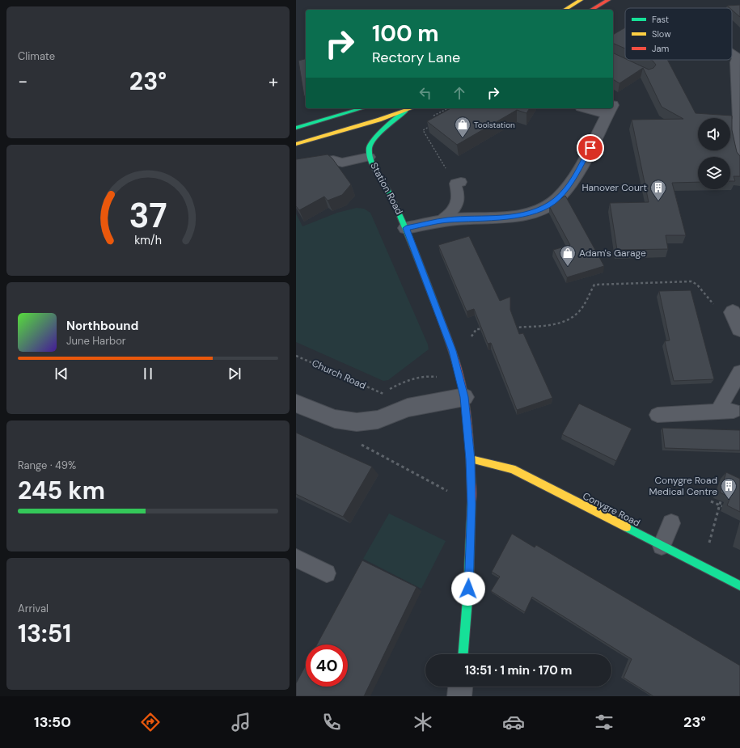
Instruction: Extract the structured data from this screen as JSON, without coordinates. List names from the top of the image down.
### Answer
{
  "streets": {
    "street": ["Station Road", "Conygre Road"],
    "path": ["Church Road"]
  },
  "crossings": [
    ["Station Road", "Conygre Road"]
  ],
  "places": {
    "shop": ["Toolstation", "Adam's Garage"],
    "building": ["Hanover Court", "Conygre Road Medical Centre"]
  },
  "legend": ["Fast", "Slow", "Jam"],
  "page": {
    "tile": [
      "Climate",
      ["Range · 49%", "245 km"],
      ["Arrival", "13:51"]
    ],
    "turn": ["100 m", "Rectory Lane"],
    "heat": ["−", "23°", "+"],
    "song": ["Northbound", "June Harbor"],
    "limit": "40",
    "trip": "13:51 · 1 min · 170 m",
    "tabs": ["13:50", "23°"],
    "gauge": ["37", "km/h"]
  }
}
